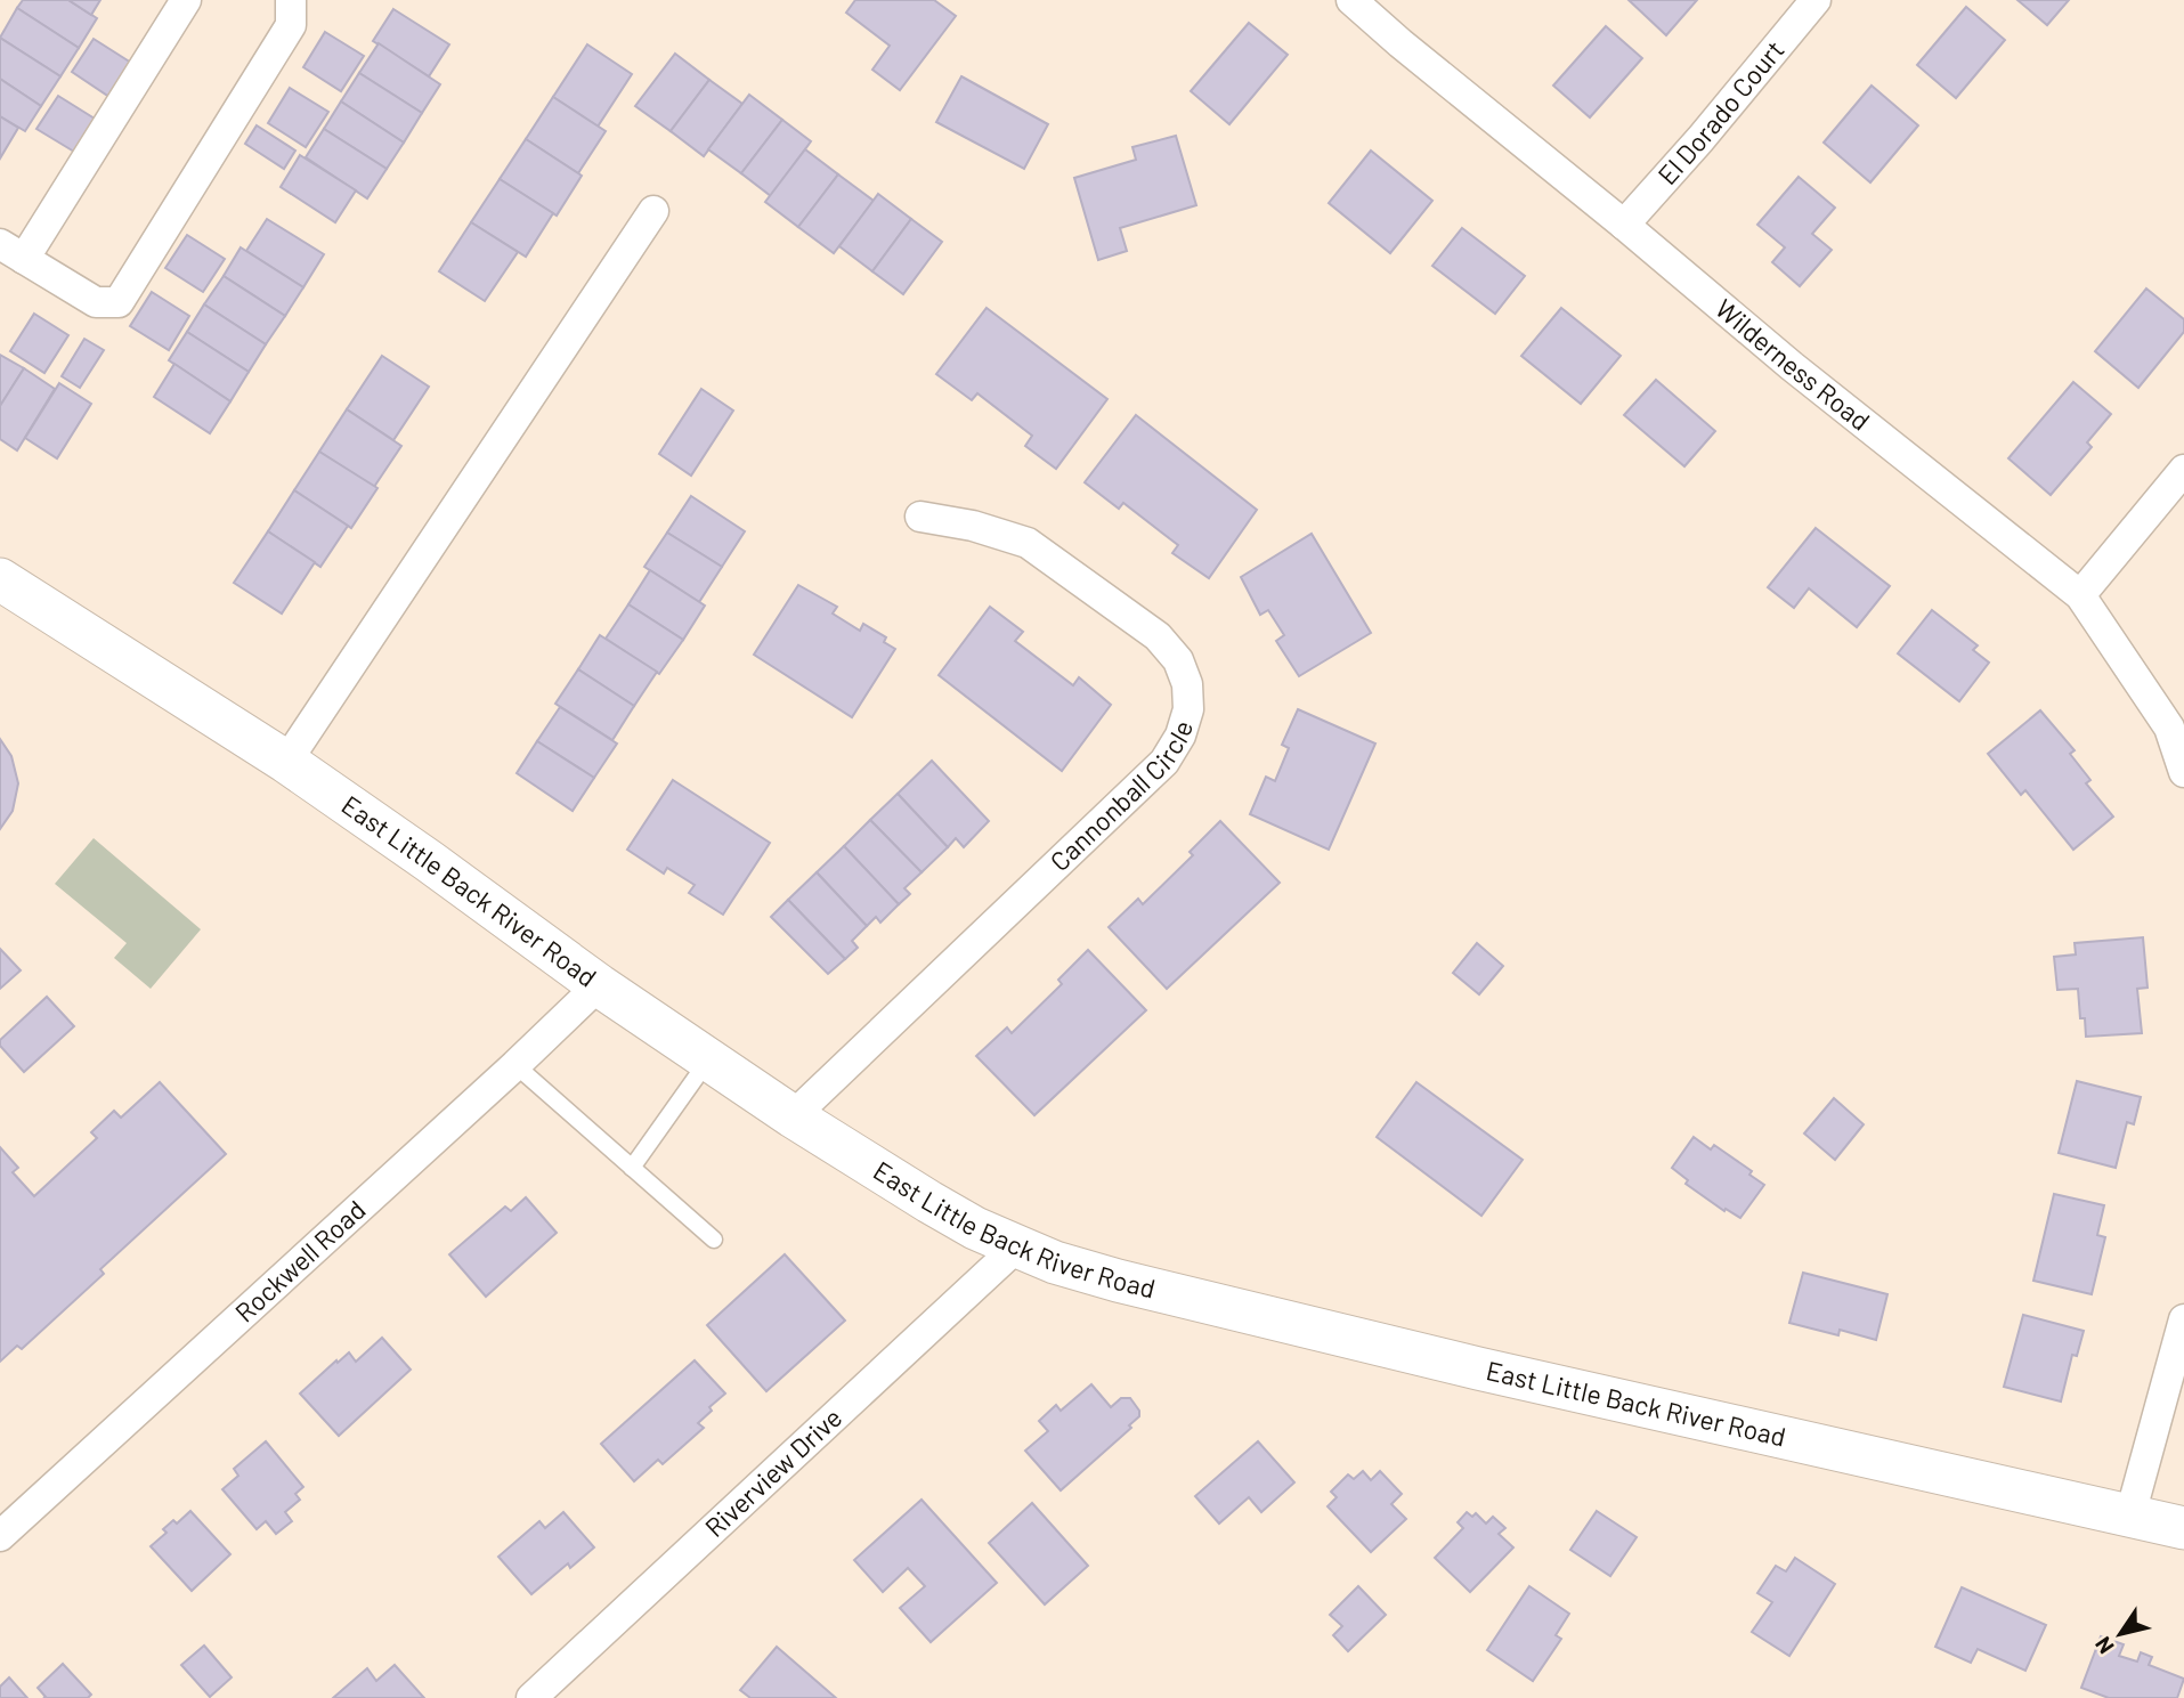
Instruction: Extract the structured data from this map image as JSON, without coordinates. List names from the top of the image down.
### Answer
{
  "streets": {
    "street": [
      "El Dorado Court",
      "Wilderness Road",
      "Cannonball Circle",
      "East Little Back River Road",
      "Rockwell Road",
      "Riverview Drive"
    ]
  },
  "crossings": [
    ["El Dorado Court", "Wilderness Road"],
    ["Cannonball Circle", "East Little Back River Road"],
    ["East Little Back River Road", "Rockwell Road"],
    ["East Little Back River Road", "Riverview Drive"]
  ],
  "north": "bottom left"
}
